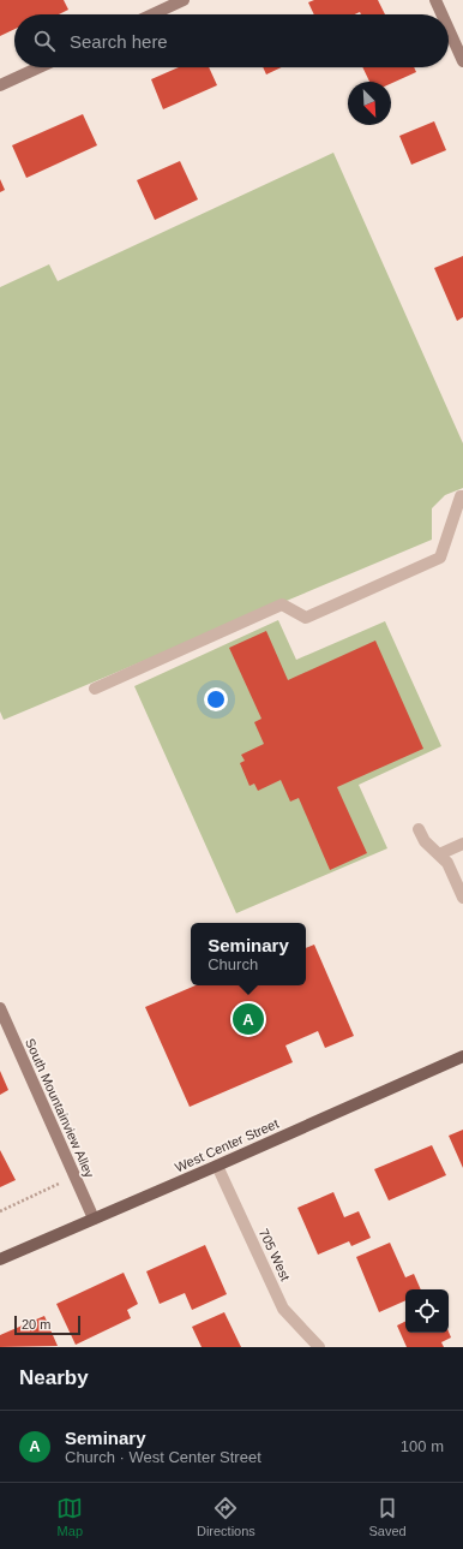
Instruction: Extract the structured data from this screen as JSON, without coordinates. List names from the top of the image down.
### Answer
{
  "streets": {
    "main road": ["West Center Street"],
    "street": ["South Mountainview Alley", "705 West"]
  },
  "crossings": [
    ["South Mountainview Alley", "West Center Street"],
    ["West Center Street", "705 West"]
  ],
  "scale_bar": "20 m",
  "north": "bottom right",
  "page": {
    "search": "Search here",
    "popup": ["Seminary", "Church"],
    "pins": "A",
    "scale": "20 m",
    "heading": "Nearby",
    "list": [
      {
        "mark": "A",
        "name": "Seminary",
        "note": "Church · West Center Street",
        "value": "100 m"
      }
    ],
    "nav": ["Map", "Directions", "Saved"]
  }
}
